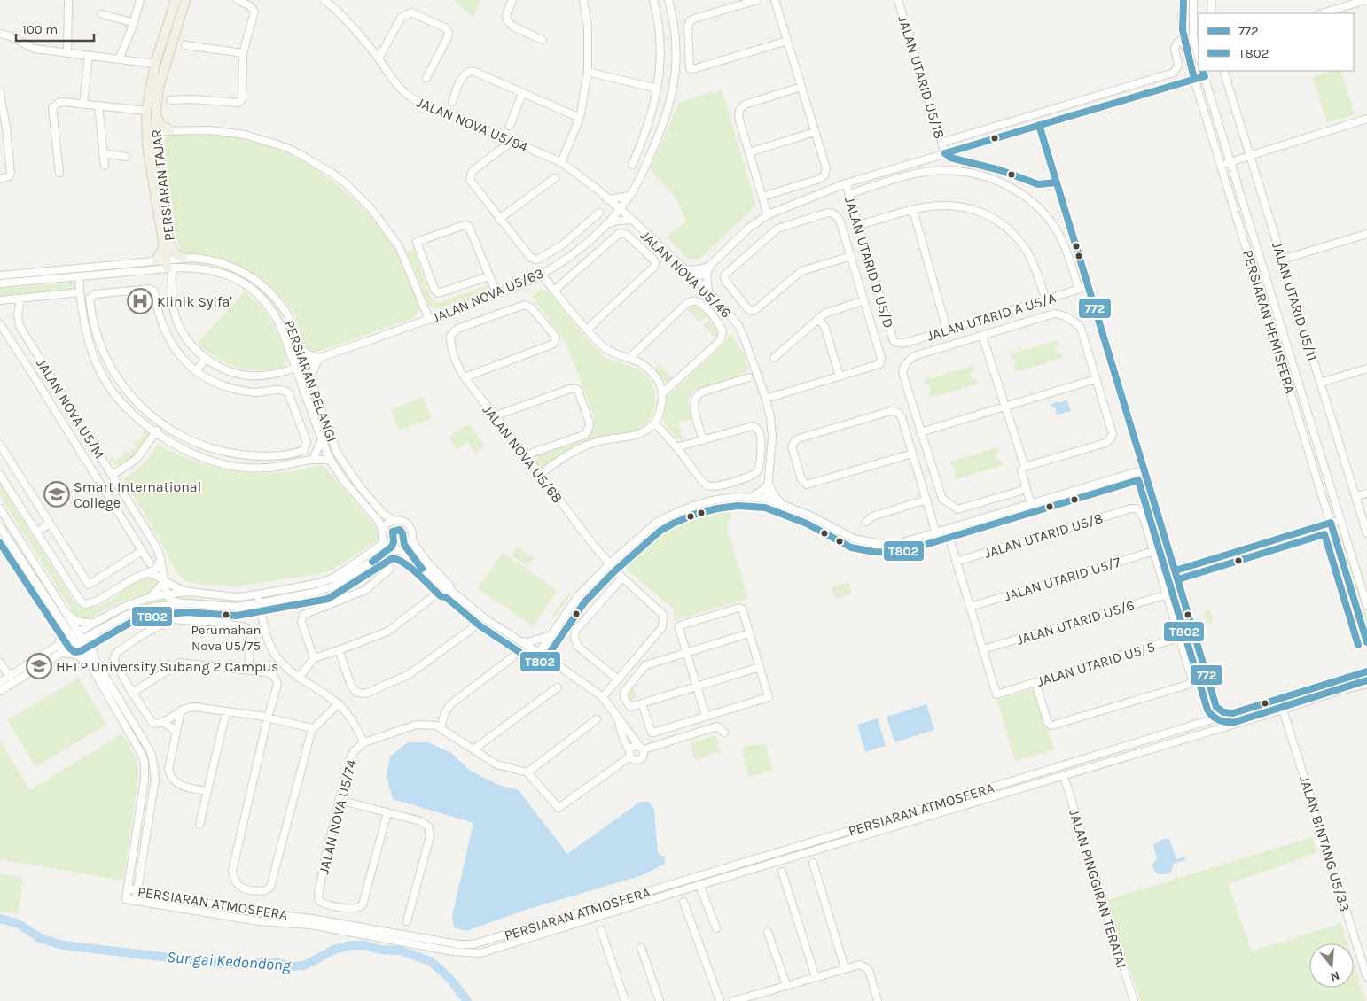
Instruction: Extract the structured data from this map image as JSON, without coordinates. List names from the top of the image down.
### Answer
{
  "streets": {
    "main road": ["PERSIARAN FAJAR"],
    "street": [
      "JALAN UTARID U5/18",
      "JALAN NOVA U5/94",
      "JALAN UTARID D U5/D",
      "JALAN NOVA U5/46",
      "JALAN NOVA U5/63",
      "JALAN UTARID U5/11",
      "JALAN UTARID A U5/A",
      "PERSIARAN HEMISFERA",
      "PERSIARAN PELANGI",
      "JALAN NOVA U5/M",
      "JALAN NOVA U5/68",
      "JALAN UTARID U5/8",
      "JALAN UTARID U5/7",
      "JALAN UTARID U5/6",
      "JALAN UTARID U5/5",
      "PERSIARAN ATMOSFERA",
      "JALAN NOVA U5/74",
      "JALAN BINTANG U5/33",
      "JALAN PINGGIRAN TERATAI"
    ]
  },
  "crossings": [
    ["JALAN NOVA U5/94", "JALAN NOVA U5/46"],
    ["JALAN NOVA U5/94", "JALAN NOVA U5/63"],
    ["JALAN UTARID D U5/D", "JALAN UTARID A U5/A"],
    ["JALAN NOVA U5/46", "JALAN NOVA U5/63"],
    ["JALAN NOVA U5/63", "PERSIARAN PELANGI"],
    ["JALAN UTARID U5/8", "JALAN UTARID U5/7"],
    ["JALAN UTARID U5/6", "JALAN UTARID U5/5"],
    ["PERSIARAN ATMOSFERA", "JALAN BINTANG U5/33"],
    ["PERSIARAN ATMOSFERA", "JALAN PINGGIRAN TERATAI"]
  ],
  "water": ["Sungai Kedondong"],
  "places": {
    "hospital": ["Klinik Syifa'"],
    "school or university": ["Smart International College", "HELP University Subang 2 Campus"],
    "other": ["Perumahan Nova U5/75"]
  },
  "lines": ["transit line 772", "transit line T802"],
  "legend": ["772", "T802"],
  "scale_bar": "100 m",
  "north": "bottom"
}
